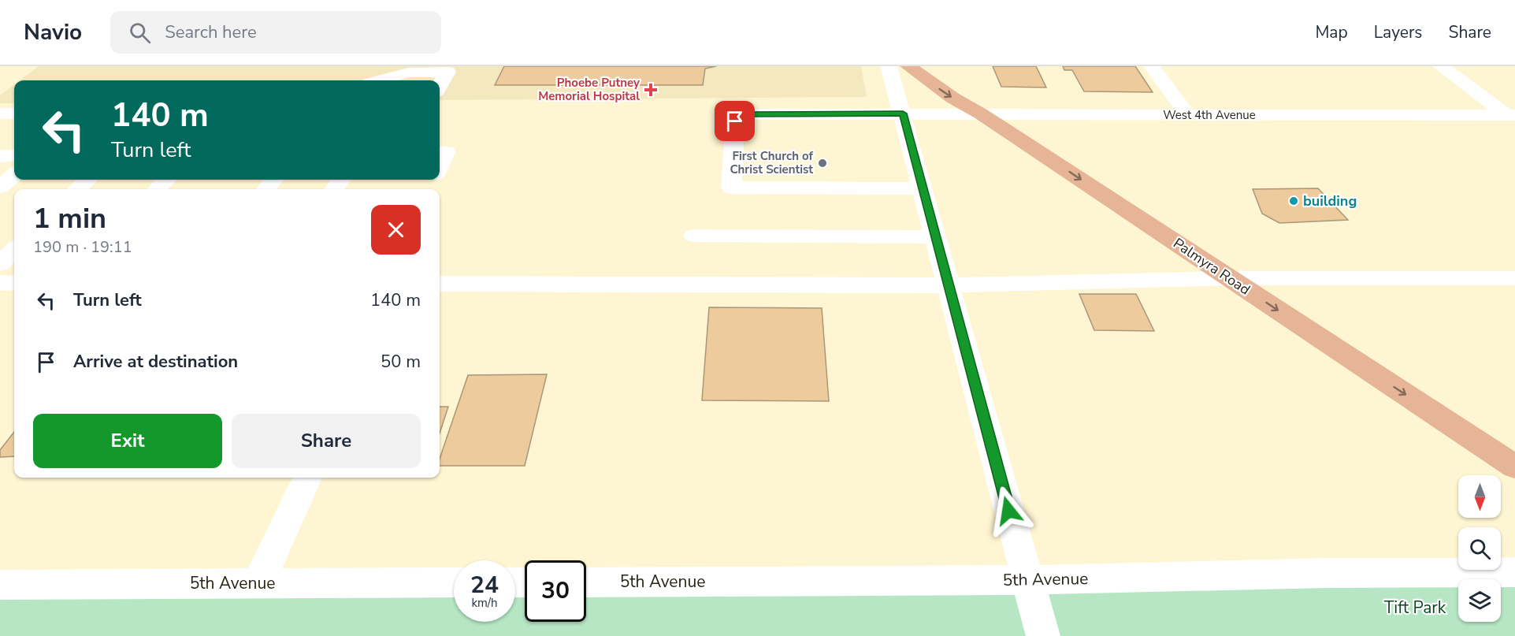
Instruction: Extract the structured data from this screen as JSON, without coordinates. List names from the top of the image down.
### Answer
{
  "streets": {
    "main road": ["Palmyra Road"],
    "street": ["West 4th Avenue", "5th Avenue"]
  },
  "crossings": [
    ["West 4th Avenue", "Palmyra Road"]
  ],
  "one_way": ["Palmyra Road"],
  "parks": ["Tift Park"],
  "places": {
    "health": ["Phoebe Putney Memorial Hospital"],
    "other": ["First Church of Christ Scientist", "building"]
  },
  "north": "bottom",
  "page": {
    "header": "Navio",
    "search": "Search here",
    "nav": ["Map", "Layers", "Share"],
    "turn": ["140 m", "Turn left"],
    "heading": ["1 min", "190 m · 19:11"],
    "list": [
      {
        "name": "Turn left",
        "value": "140 m"
      },
      {
        "name": "Arrive at destination",
        "value": "50 m"
      }
    ],
    "buttons": ["Exit", "Share"],
    "speed": "24 km/h",
    "limit": "30"
  }
}
